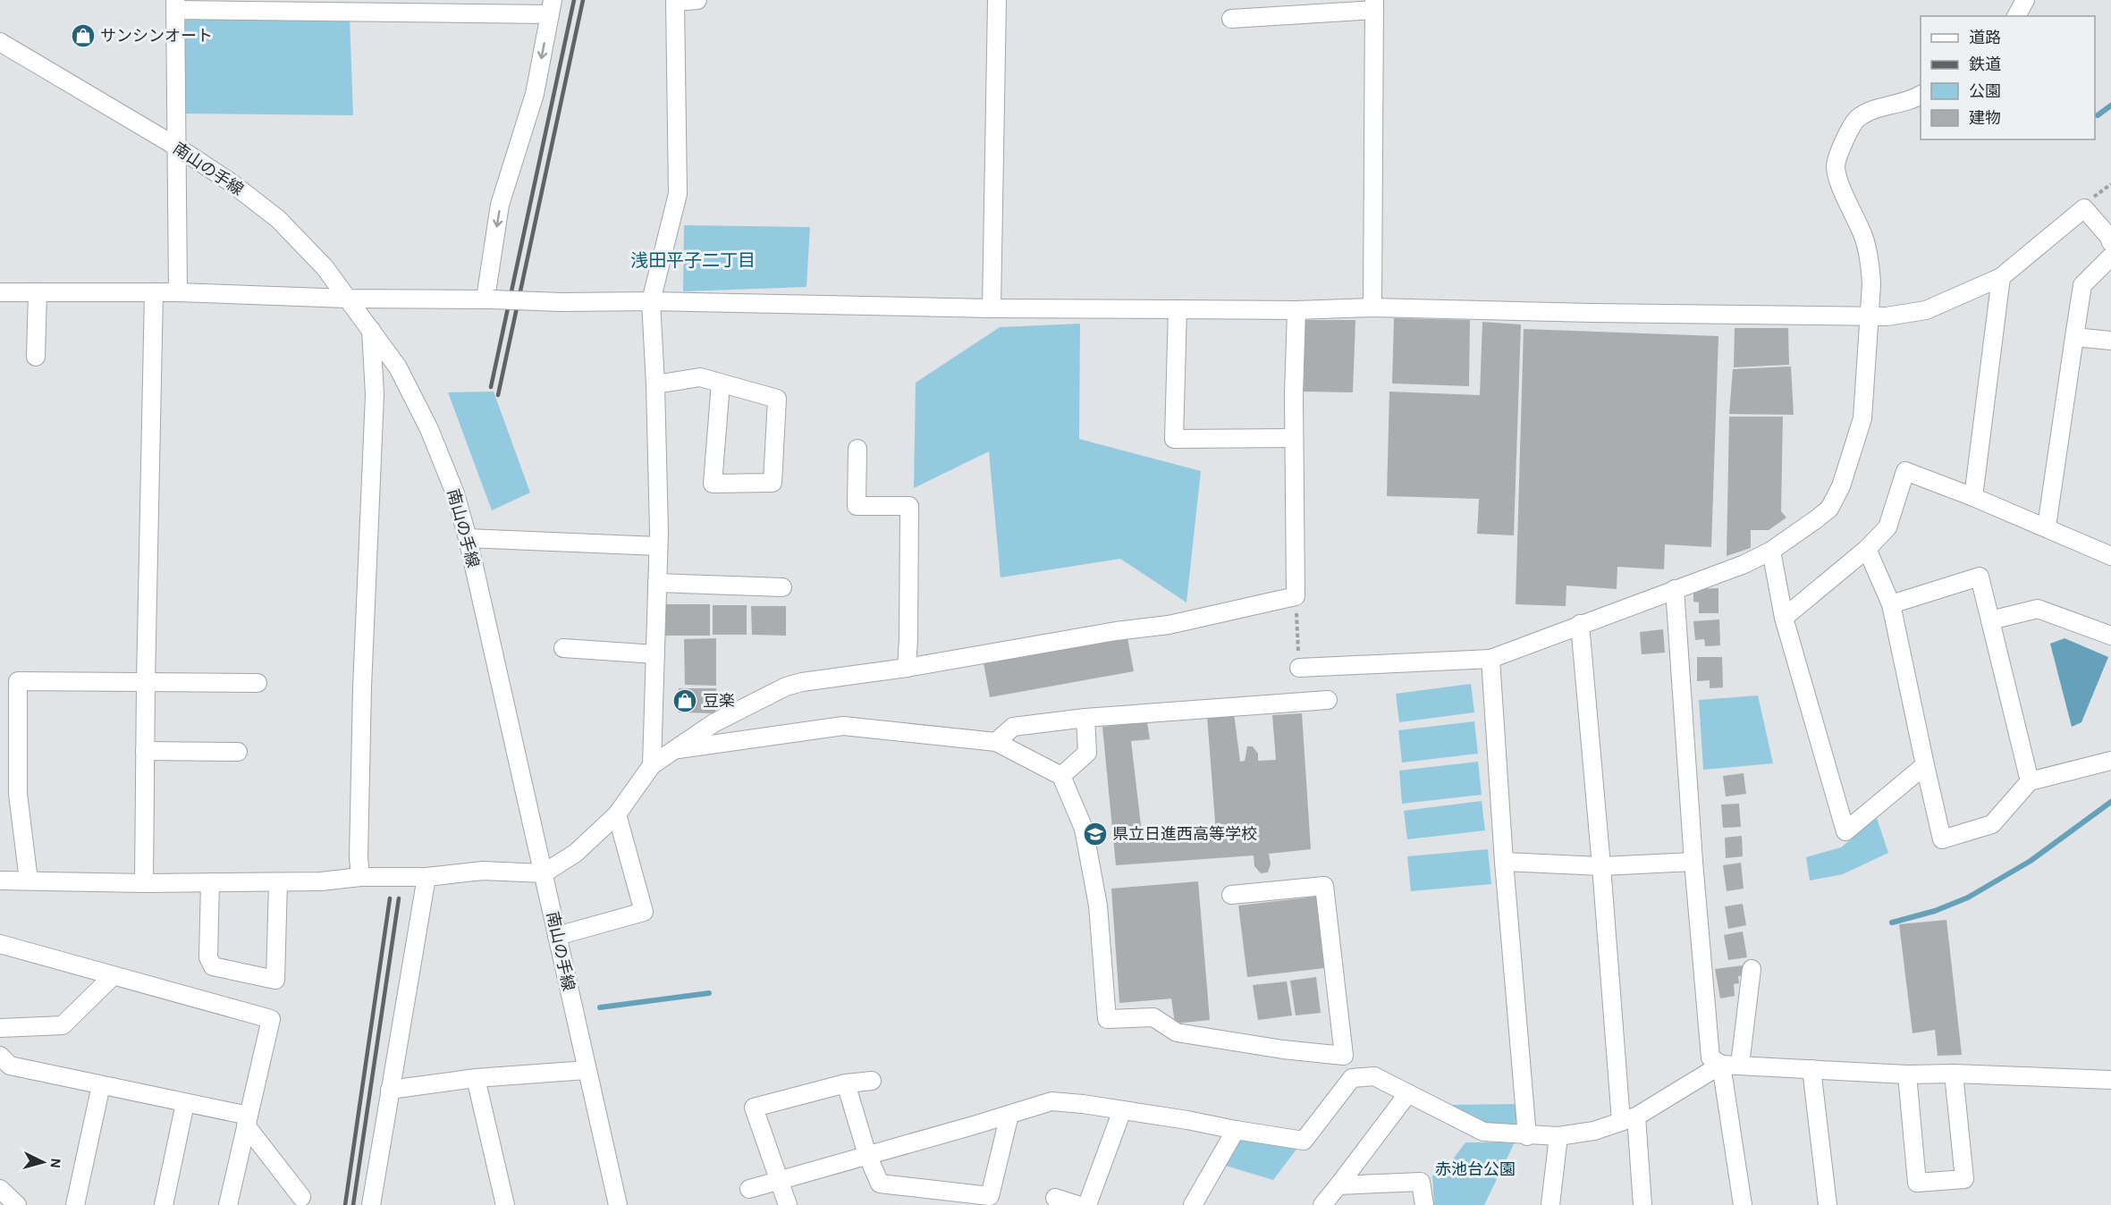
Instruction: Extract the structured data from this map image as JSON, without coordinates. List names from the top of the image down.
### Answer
{
  "streets": {
    "street": ["南山の手線"]
  },
  "districts": ["浅田平子二丁目"],
  "parks": ["赤池台公園"],
  "places": {
    "shop": ["サンシンオート", "豆楽"],
    "school or university": ["県立日進西高等学校"]
  },
  "legend": [
    "道路",
    "鉄道",
    "公園",
    "建物"
  ],
  "north": "right"
}
